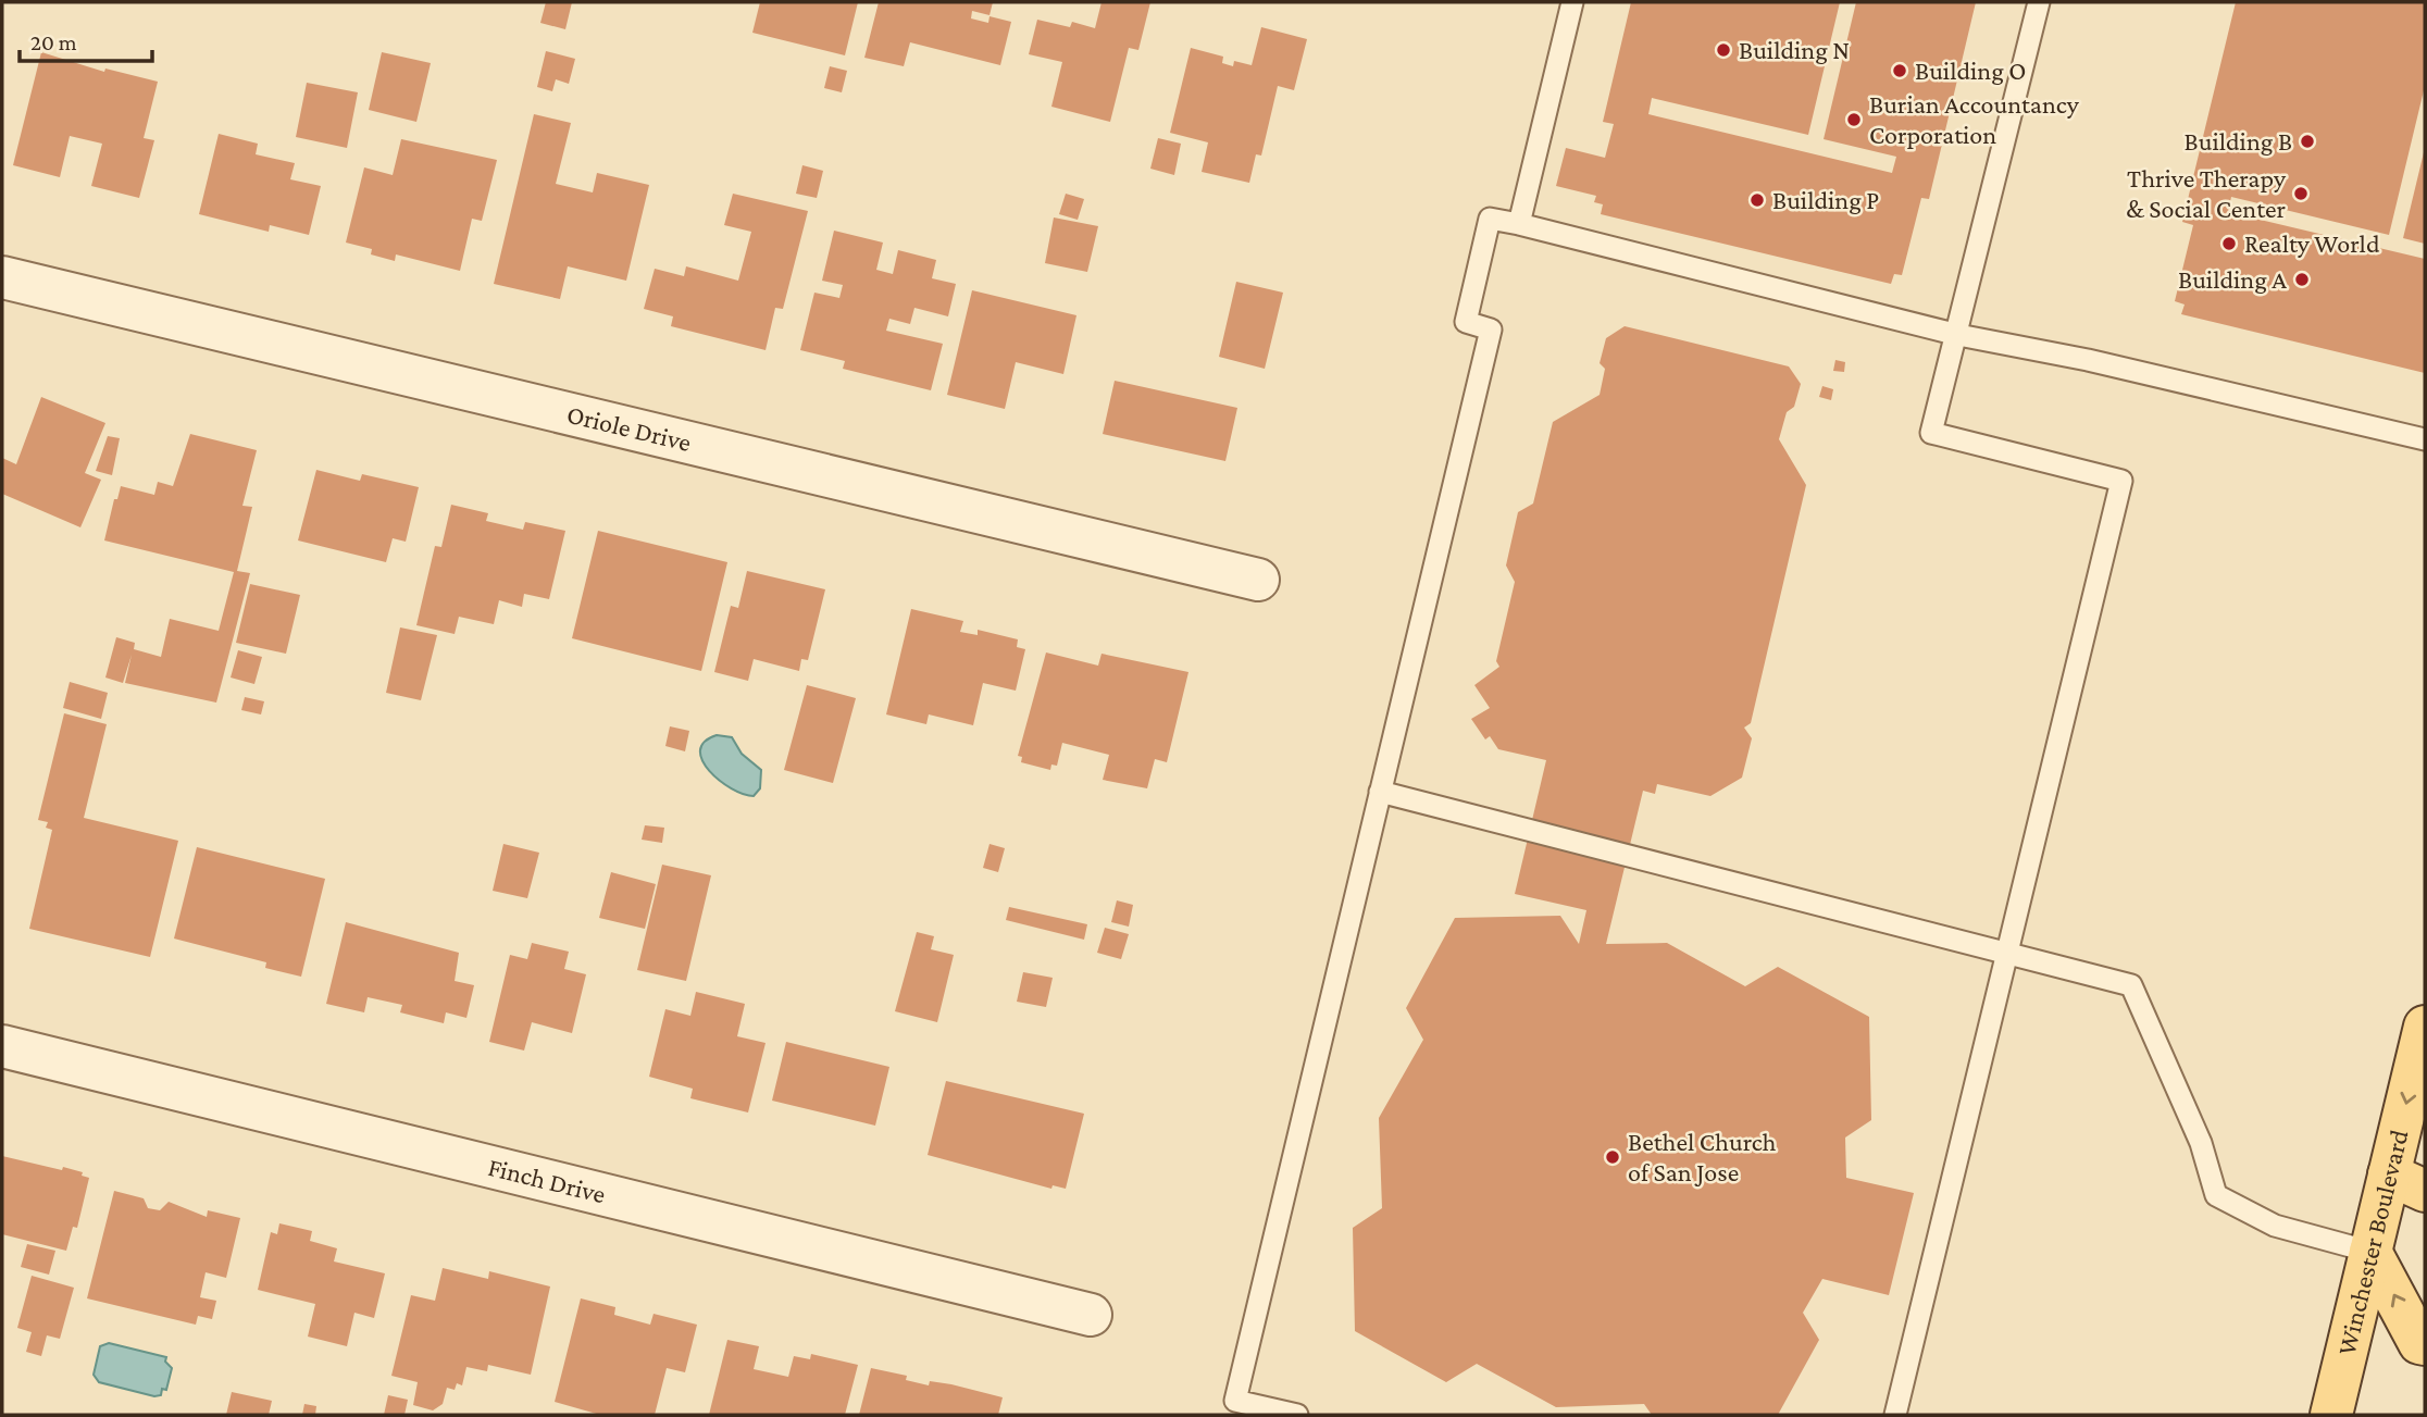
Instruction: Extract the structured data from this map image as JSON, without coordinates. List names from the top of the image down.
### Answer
{
  "streets": {
    "main road": ["Winchester Boulevard"],
    "street": ["Oriole Drive", "Finch Drive"]
  },
  "one_way": ["Winchester Boulevard"],
  "places": [
    "Building N",
    "Building O",
    "Burian Accountancy Corporation",
    "Building B",
    "Thrive Therapy & Social Center",
    "Building P",
    "Realty World",
    "Building A",
    "Bethel Church of San Jose"
  ],
  "scale_bar": "20 m"
}
